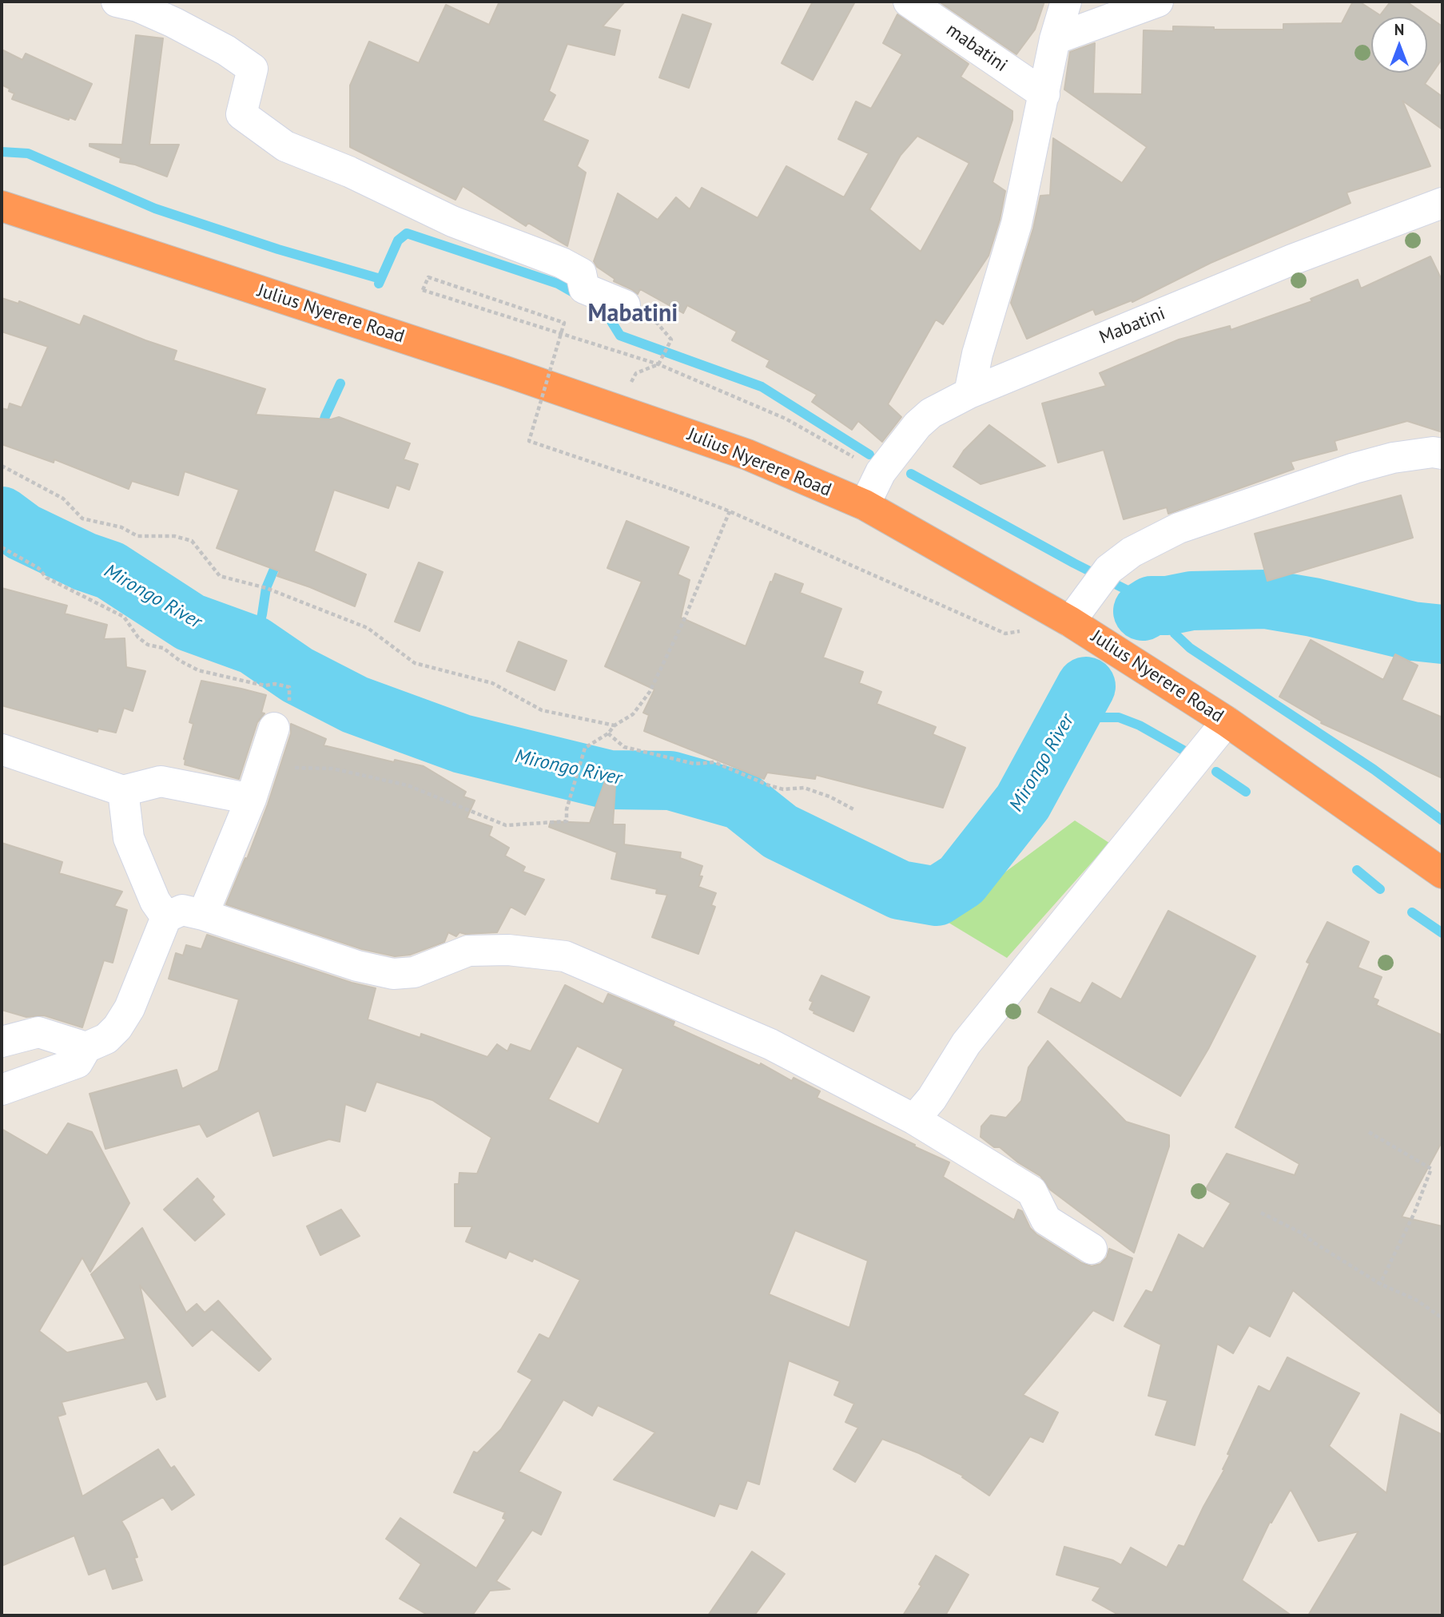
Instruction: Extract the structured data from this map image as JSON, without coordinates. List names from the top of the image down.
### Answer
{
  "streets": {
    "highway": ["Julius Nyerere Road"],
    "street": ["mabatini", "Mabatini"]
  },
  "crossings": [
    ["Julius Nyerere Road", "Mabatini"]
  ],
  "districts": ["Mabatini"],
  "water": ["Mirongo River"],
  "north": "top"
}
